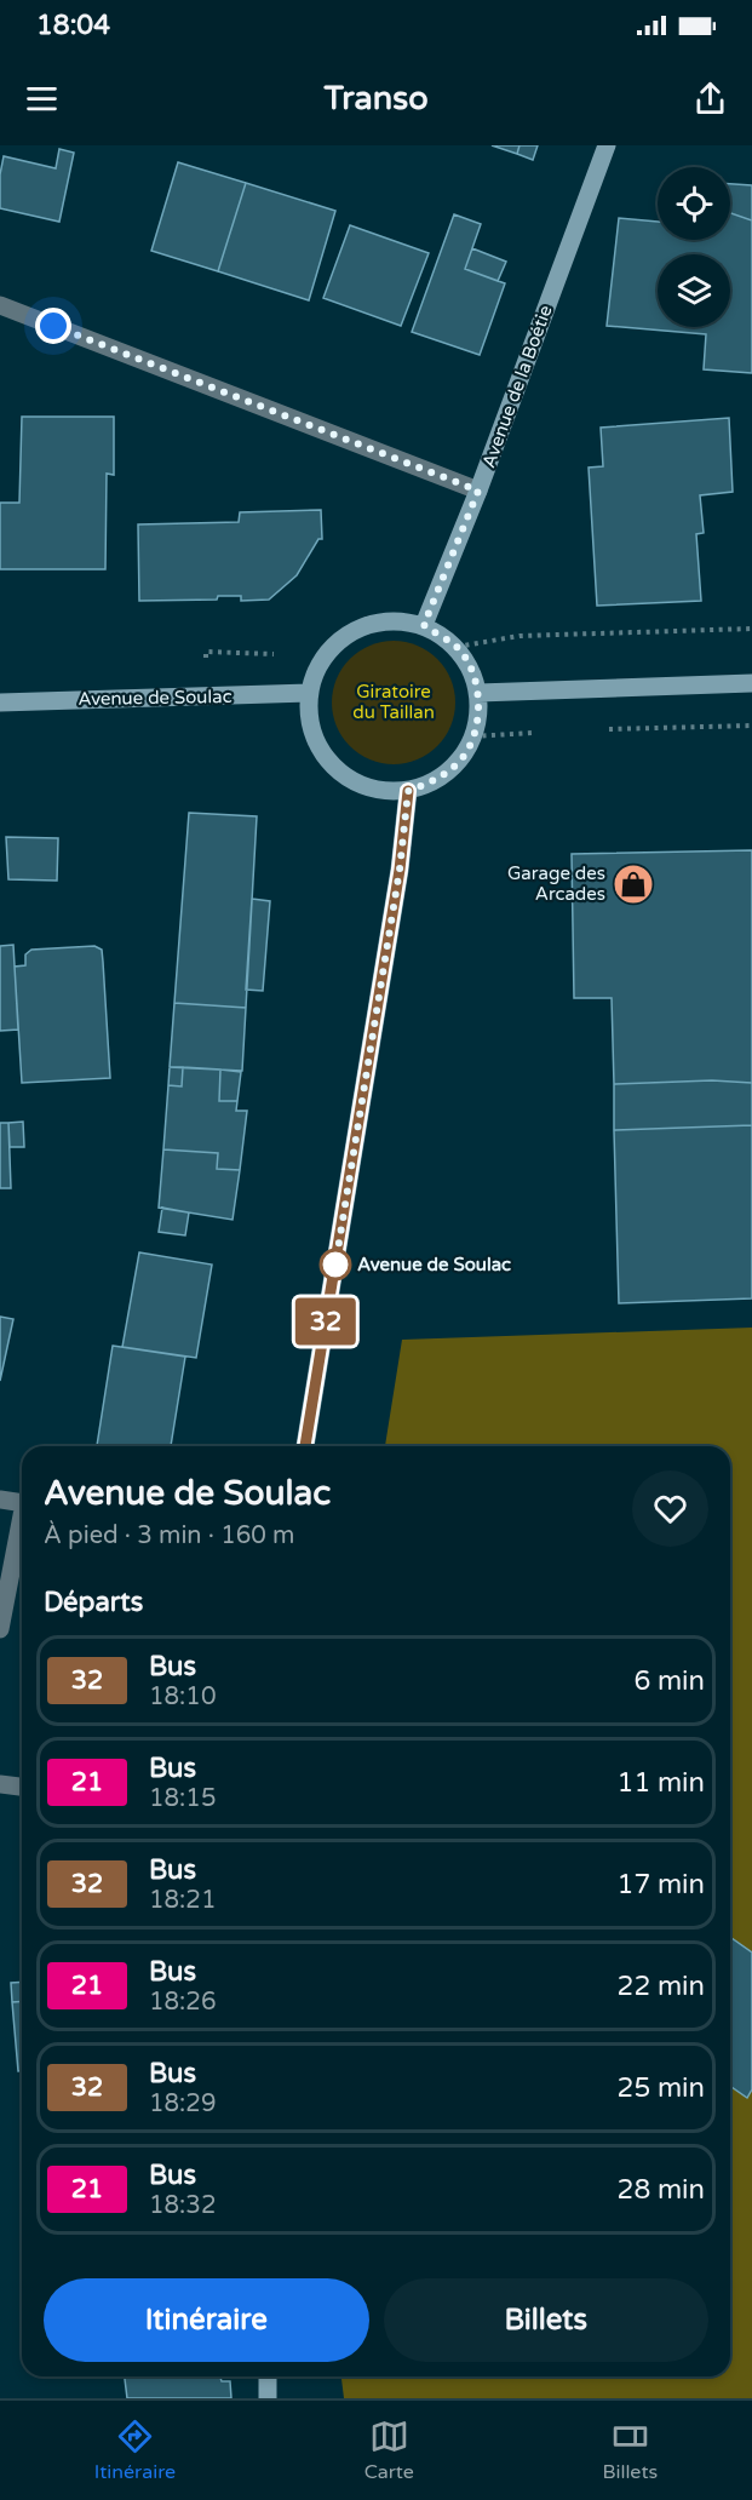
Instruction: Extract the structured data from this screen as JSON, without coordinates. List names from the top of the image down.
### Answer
{
  "streets": {
    "main road": ["Avenue de la Boétie", "Avenue de Soulac"]
  },
  "crossings": [
    ["Avenue de la Boétie", "Avenue de Soulac"]
  ],
  "parks": ["Giratoire du Taillan"],
  "places": {
    "shop": ["Garage des Arcades"],
    "other": ["Avenue de Soulac"]
  },
  "lines": ["bus line 32"],
  "page": {
    "status": "18:04",
    "header": "Transo",
    "on_map": "32",
    "heading": [
      ["Avenue de Soulac", "À pied · 3 min · 160 m"],
      "Départs"
    ],
    "list": [
      {
        "mark": "32",
        "name": "Bus",
        "note": "18:10",
        "value": "6 min"
      },
      {
        "mark": "21",
        "name": "Bus",
        "note": "18:15",
        "value": "11 min"
      },
      {
        "mark": "32",
        "name": "Bus",
        "note": "18:21",
        "value": "17 min"
      },
      {
        "mark": "21",
        "name": "Bus",
        "note": "18:26",
        "value": "22 min"
      },
      {
        "mark": "32",
        "name": "Bus",
        "note": "18:29",
        "value": "25 min"
      },
      {
        "mark": "21",
        "name": "Bus",
        "note": "18:32",
        "value": "28 min"
      }
    ],
    "buttons": ["Itinéraire", "Billets"],
    "tabs": ["Itinéraire", "Carte", "Billets"]
  }
}
